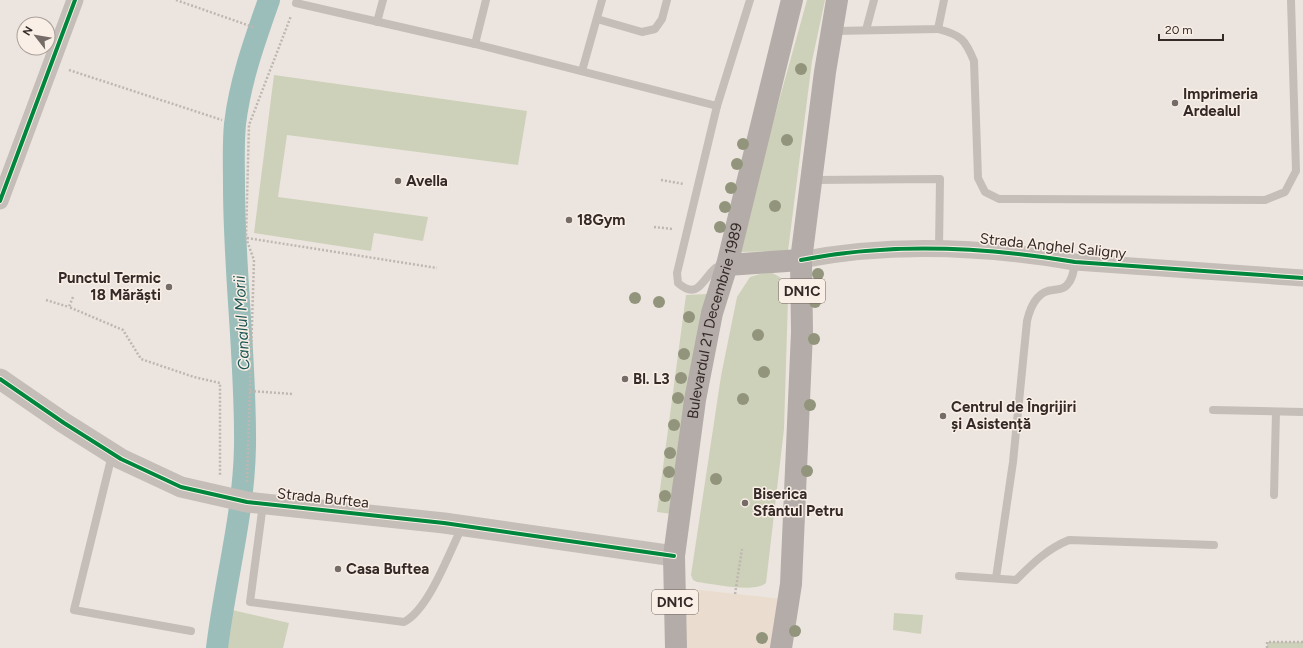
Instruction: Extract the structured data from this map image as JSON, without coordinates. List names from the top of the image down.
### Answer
{
  "streets": {
    "main road": ["DN1C", "Bulevardul 21 Decembrie 1989"],
    "street": ["Strada Anghel Saligny", "Strada Buftea"]
  },
  "crossings": [
    ["Strada Anghel Saligny", "DN1C"],
    ["Bulevardul 21 Decembrie 1989", "Strada Buftea"]
  ],
  "water": ["Canalul Morii"],
  "places": [
    "Imprimeria Ardealul",
    "Avella",
    "18Gym",
    "Punctul Termic 18 Mărăști",
    "Bl. L3",
    "Centrul de Îngrijiri și Asistență",
    "Biserica Sfântul Petru",
    "Casa Buftea"
  ],
  "scale_bar": "20 m",
  "north": "top left"
}
